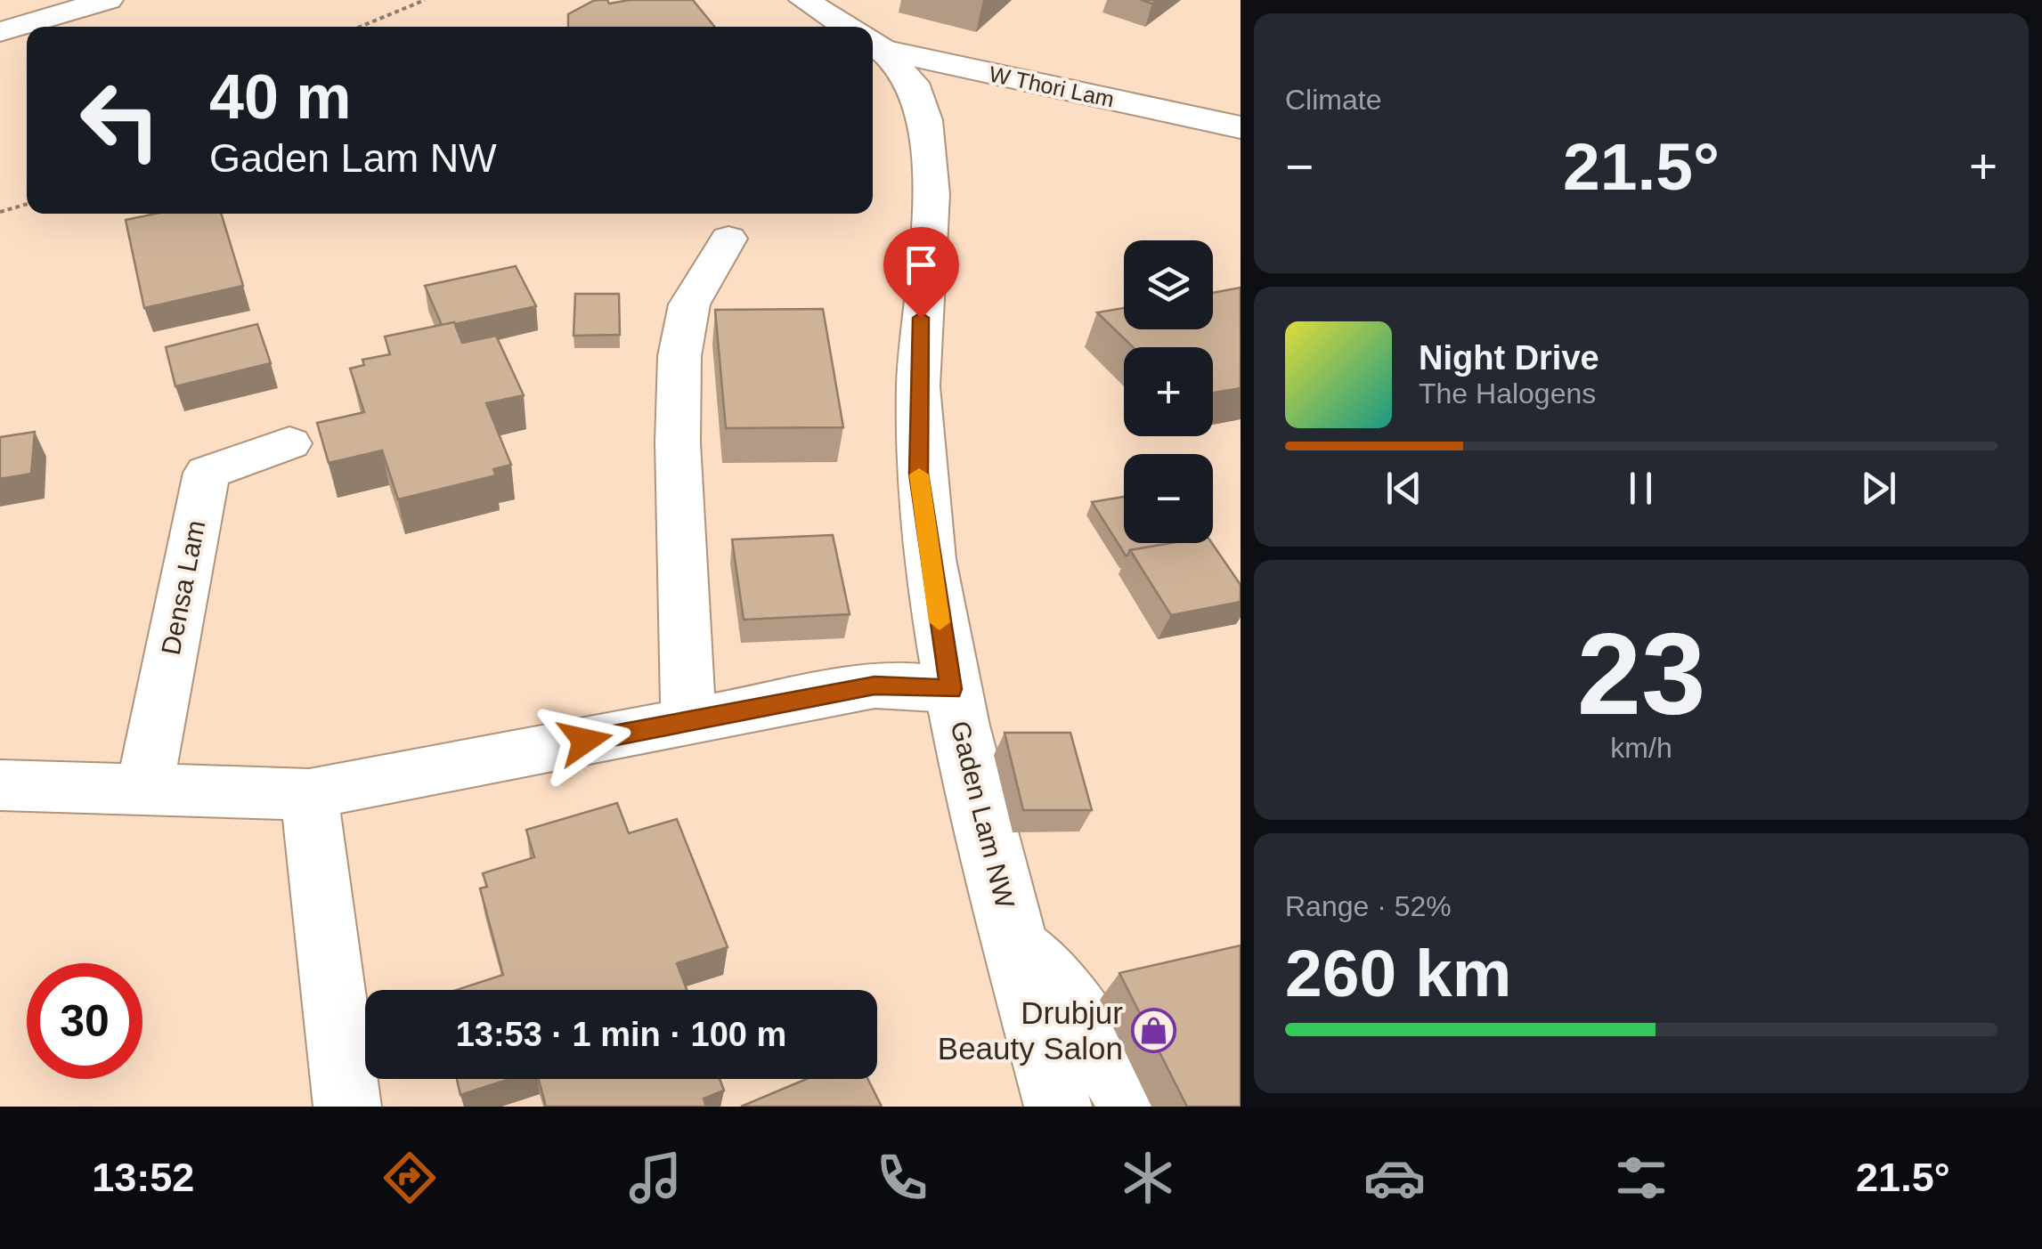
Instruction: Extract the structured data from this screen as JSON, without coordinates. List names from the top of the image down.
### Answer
{
  "streets": {
    "street": ["W Thori Lam", "Densa Lam", "Gaden Lam NW"]
  },
  "places": {
    "shop": ["Drubjur Beauty Salon"]
  },
  "page": {
    "tile": [
      "Climate",
      ["23", "km/h"],
      ["Range · 52%", "260 km"]
    ],
    "turn": ["40 m", "Gaden Lam NW"],
    "heat": ["−", "21.5°", "+"],
    "map_buttons": ["+", "−"],
    "song": ["Night Drive", "The Halogens"],
    "limit": "30",
    "trip": "13:53 · 1 min · 100 m",
    "tabs": ["13:52", "21.5°"]
  }
}
